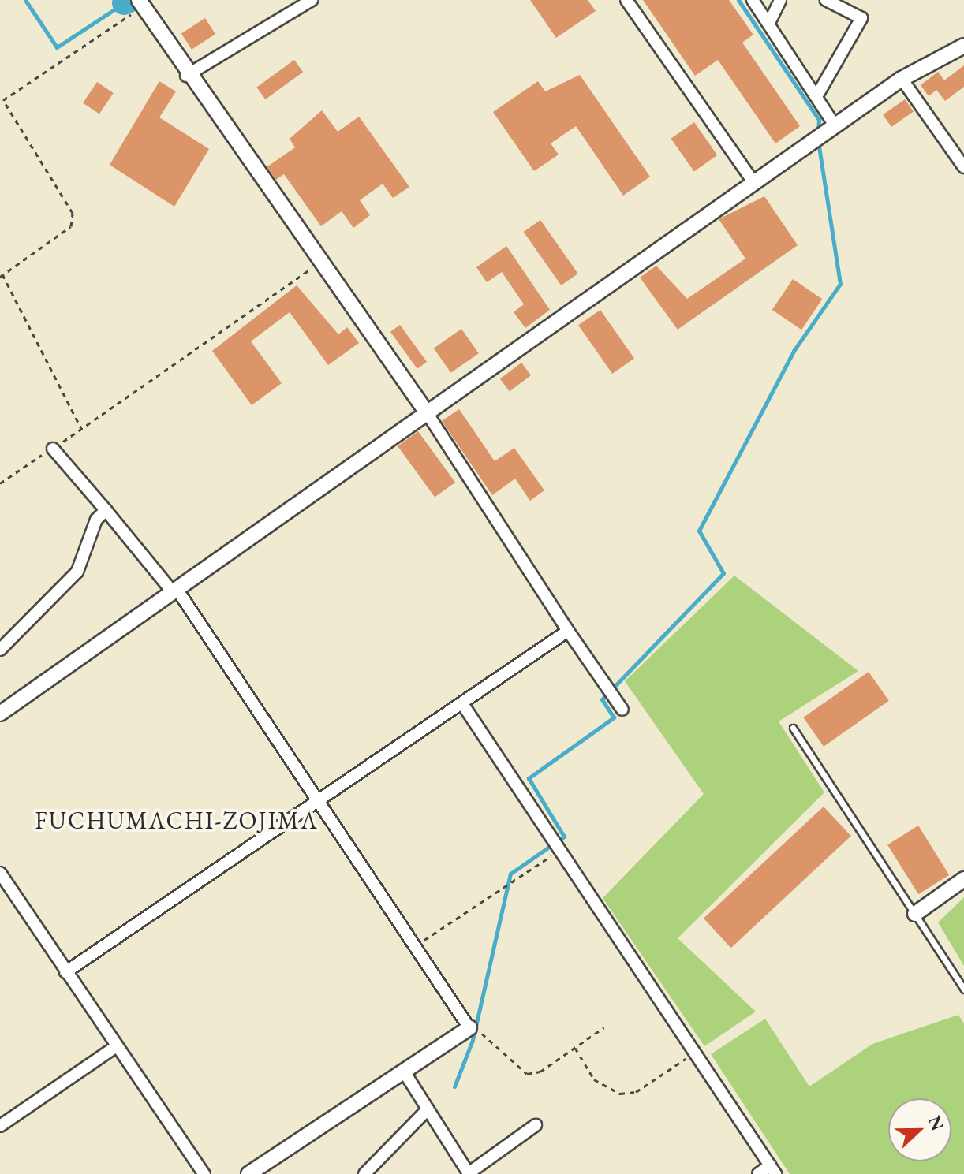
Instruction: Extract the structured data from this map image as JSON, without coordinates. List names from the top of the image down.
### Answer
{
  "districts": ["FUCHUMACHI-ZOJIMA"],
  "north": "right"
}
